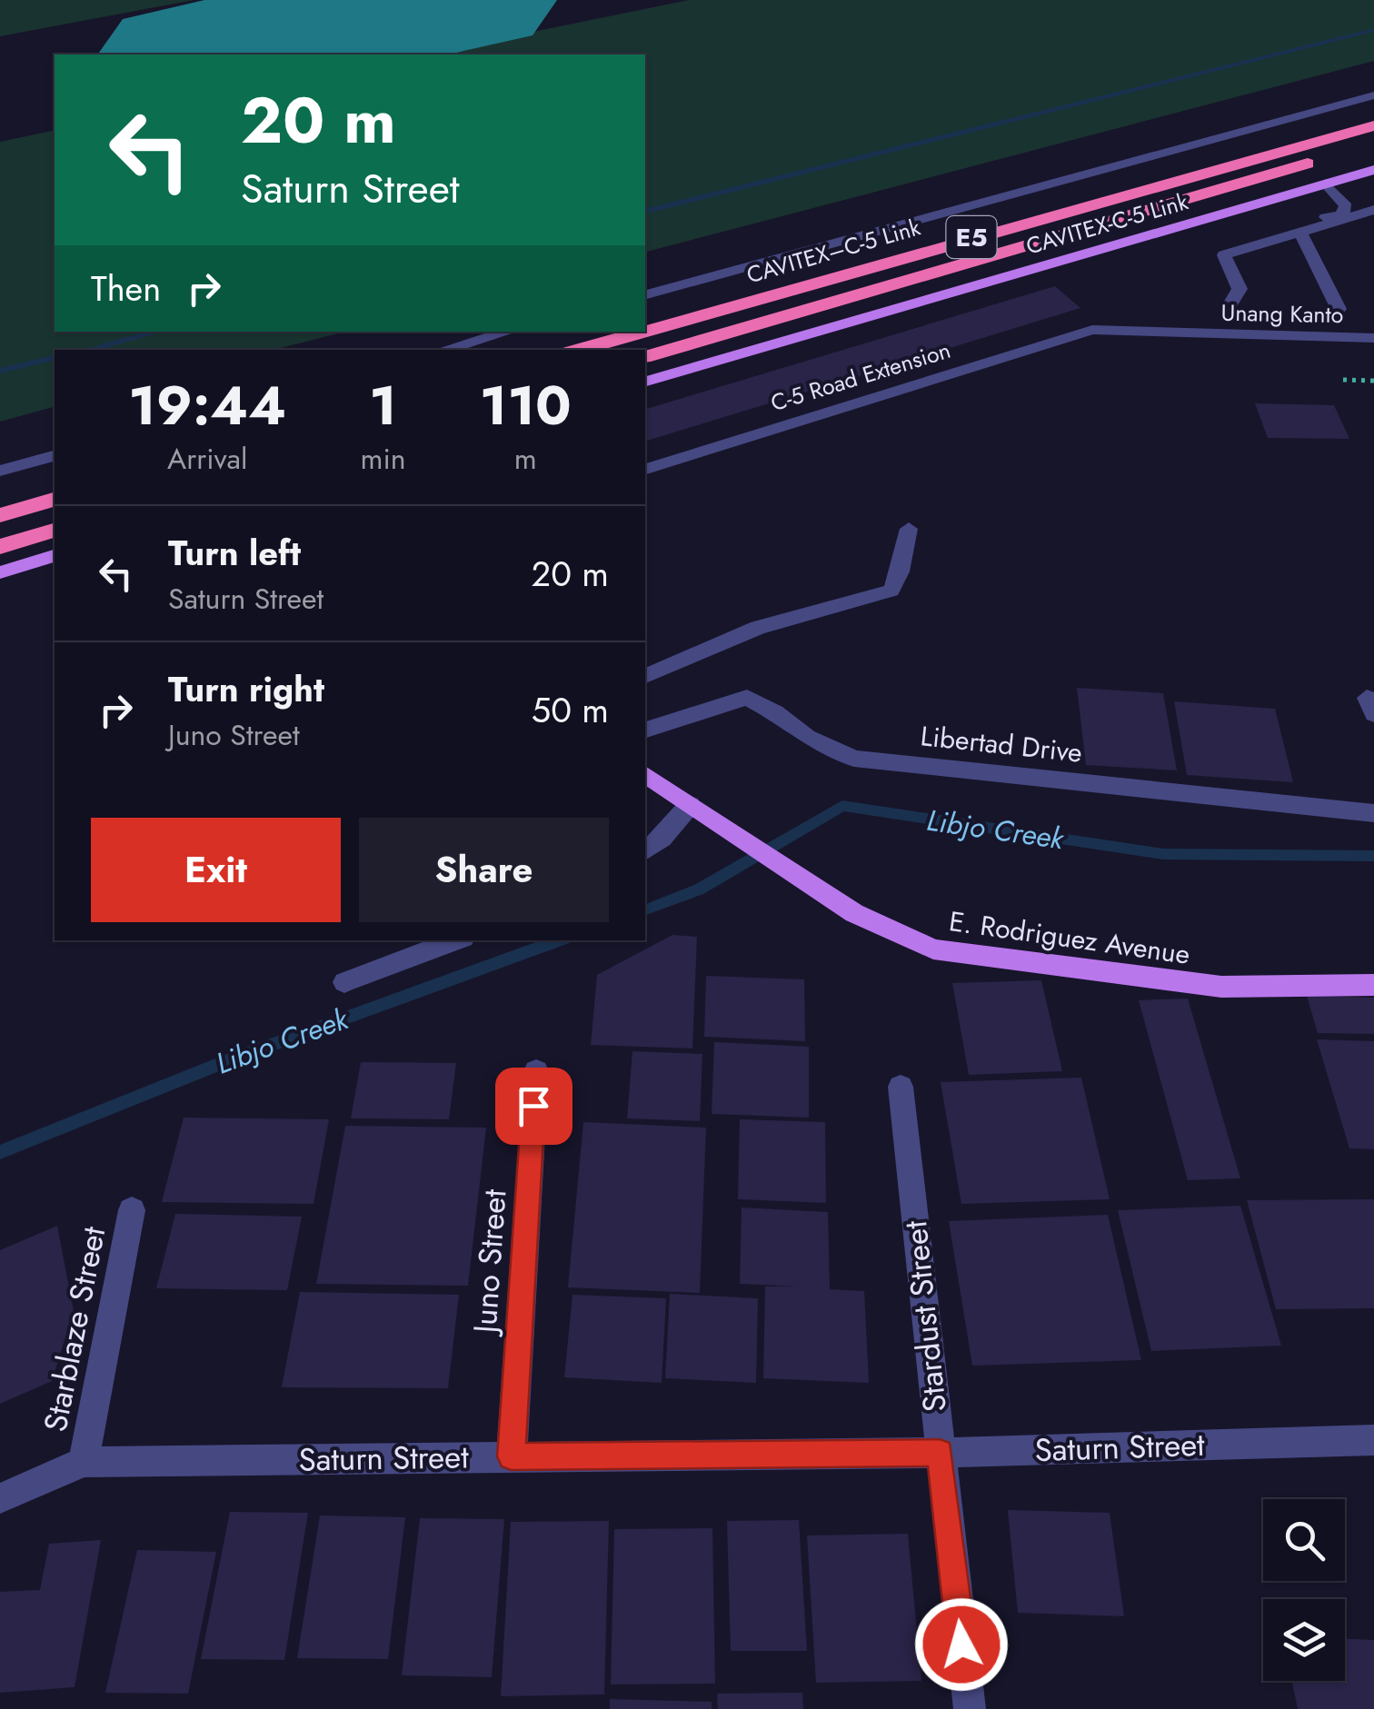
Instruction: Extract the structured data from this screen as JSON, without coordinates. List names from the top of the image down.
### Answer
{
  "streets": {
    "highway": ["E5", "CAVITEX–C-5 Link"],
    "main road": ["CAVITEX-C-5 Link", "E. Rodriguez Avenue"],
    "street": [
      "Unang Kanto",
      "C-5 Road Extension",
      "Libertad Drive",
      "Juno Street",
      "Stardust Street",
      "Starblaze Street",
      "Saturn Street"
    ]
  },
  "crossings": [
    ["Unang Kanto", "C-5 Road Extension"],
    ["Juno Street", "Saturn Street"],
    ["Stardust Street", "Saturn Street"],
    ["Starblaze Street", "Saturn Street"]
  ],
  "water": ["Libjo Creek"],
  "page": {
    "turn": ["20 m", "Saturn Street"],
    "then": "Then",
    "eta": [
      "19:44",
      "Arrival",
      "1",
      "min",
      "110",
      "m"
    ],
    "list": [
      {
        "name": "Turn left",
        "note": "Saturn Street",
        "value": "20 m"
      },
      {
        "name": "Turn right",
        "note": "Juno Street",
        "value": "50 m"
      }
    ],
    "buttons": ["Exit", "Share"]
  }
}
